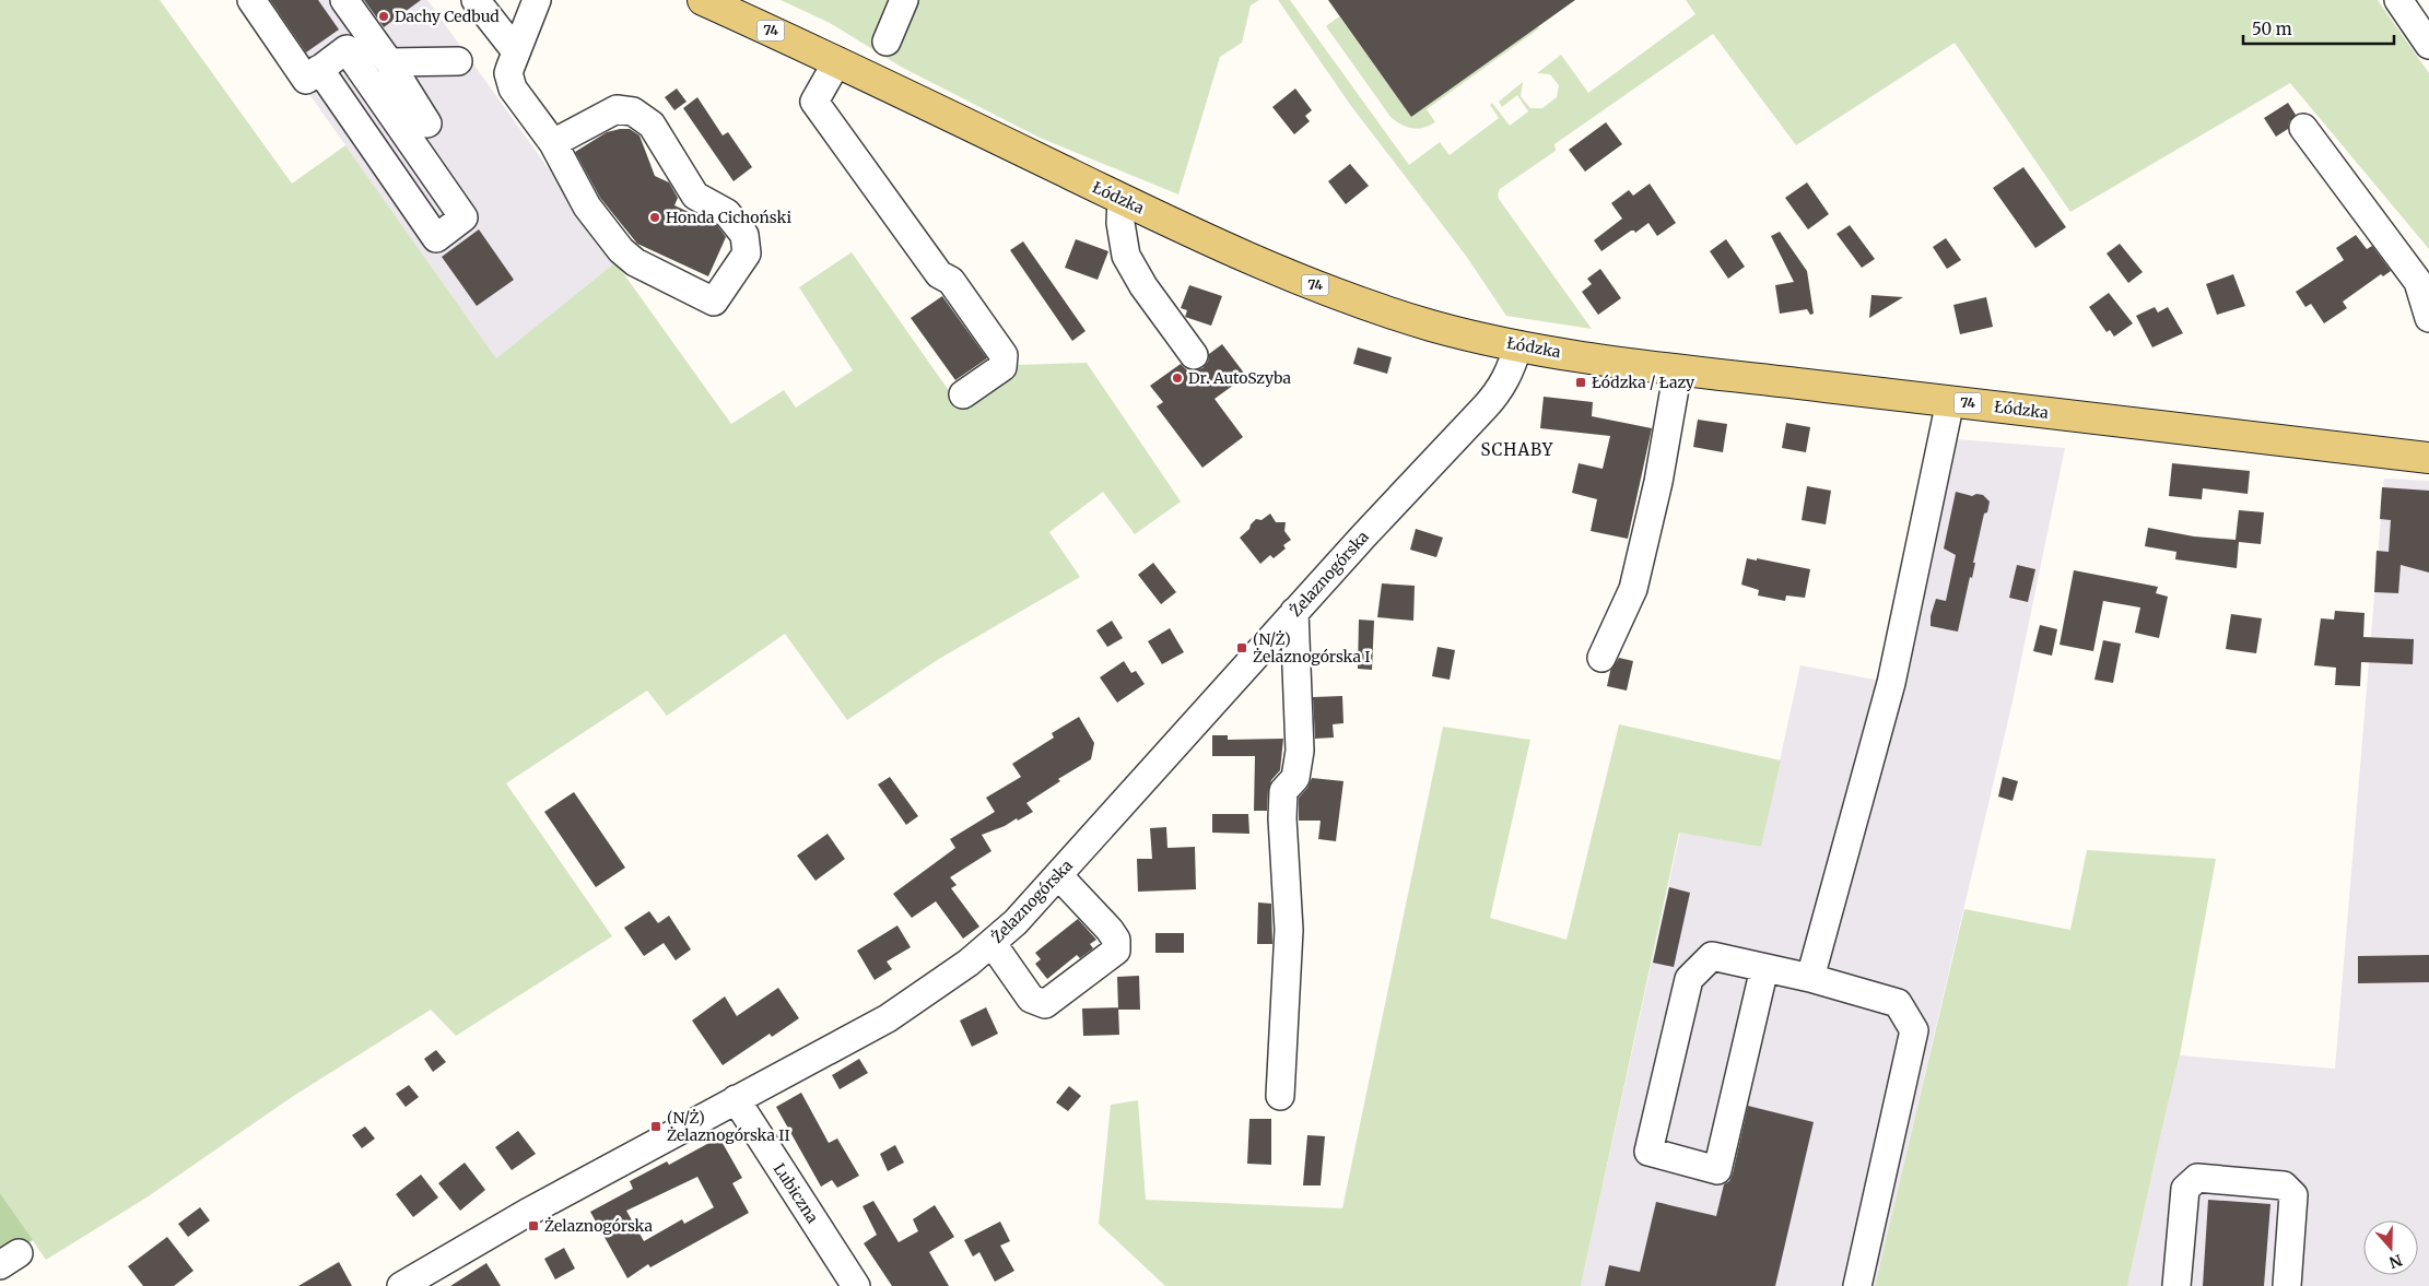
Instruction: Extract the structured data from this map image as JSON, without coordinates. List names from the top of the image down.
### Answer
{
  "streets": {
    "main road": ["74", "Łódzka"],
    "street": ["Żelaznogórska", "Lubiczna"]
  },
  "crossings": [
    ["Łódzka", "Żelaznogórska"],
    ["Żelaznogórska", "Lubiczna"]
  ],
  "districts": ["SCHABY"],
  "places": {
    "other": ["Dachy Cedbud", "Honda Cichoński", "Dr. AutoSzyba"],
    "transit": [
      "Łódzka / Łazy",
      "(N/Ż) Żelaznogórska I",
      "(N/Ż) Żelaznogórska II",
      "Żelaznogórska"
    ]
  },
  "scale_bar": "50 m",
  "north": "bottom"
}
